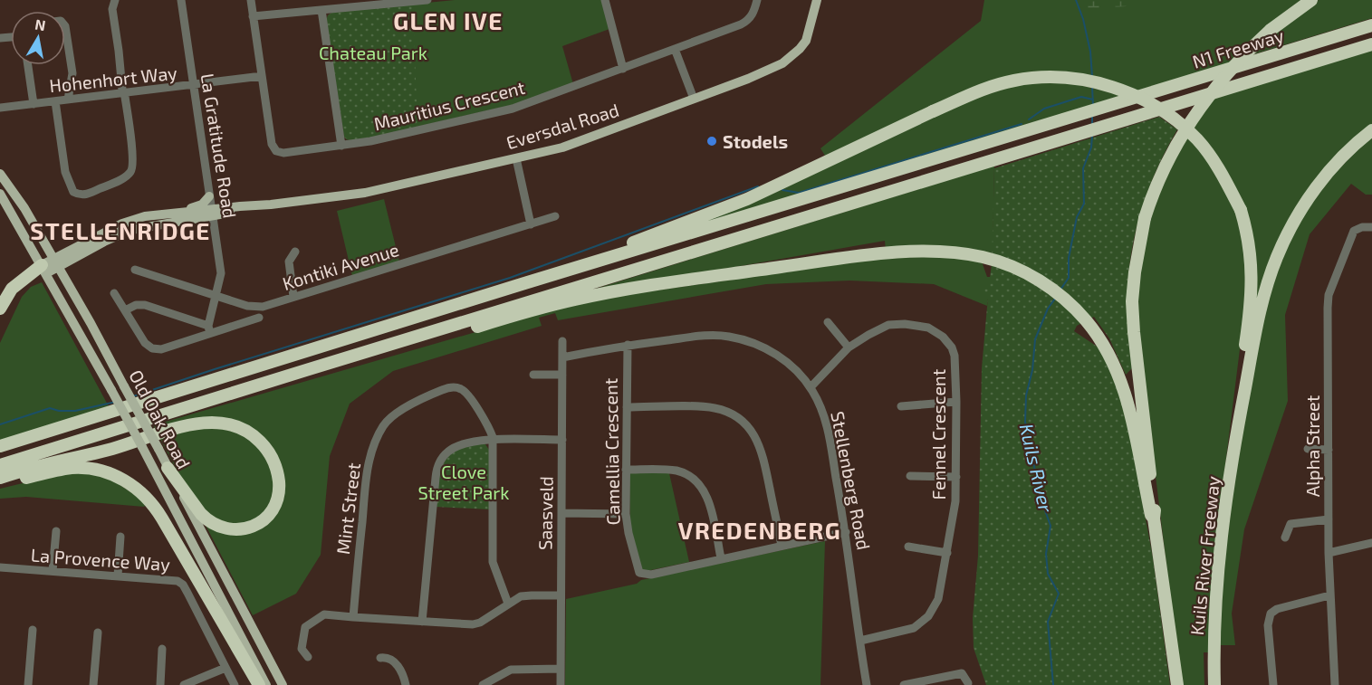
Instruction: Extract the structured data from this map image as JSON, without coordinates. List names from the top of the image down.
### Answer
{
  "streets": {
    "highway": ["N1 Freeway", "Kuils River Freeway"],
    "main road": ["Eversdal Road", "Old Oak Road"],
    "street": [
      "Hohenhort Way",
      "Mauritius Crescent",
      "La Gratitude Road",
      "Kontiki Avenue",
      "Fennel Crescent",
      "Alpha Street",
      "Camellia Crescent",
      "Stellenberg Road",
      "Mint Street",
      "Saasveld",
      "La Provence Way"
    ]
  },
  "crossings": [
    ["Hohenhort Way", "Mauritius Crescent"],
    ["Hohenhort Way", "La Gratitude Road"],
    ["Eversdal Road", "La Gratitude Road"],
    ["Eversdal Road", "Old Oak Road"],
    ["La Gratitude Road", "Kontiki Avenue"],
    ["Fennel Crescent", "Stellenberg Road"],
    ["Camellia Crescent", "Stellenberg Road"],
    ["Stellenberg Road", "Saasveld"]
  ],
  "districts": ["GLEN IVE", "STELLENRIDGE", "VREDENBERG"],
  "water": ["Kuils River"],
  "parks": ["Chateau Park", "Clove Street Park"],
  "places": ["Stodels"],
  "north": "top"
}
